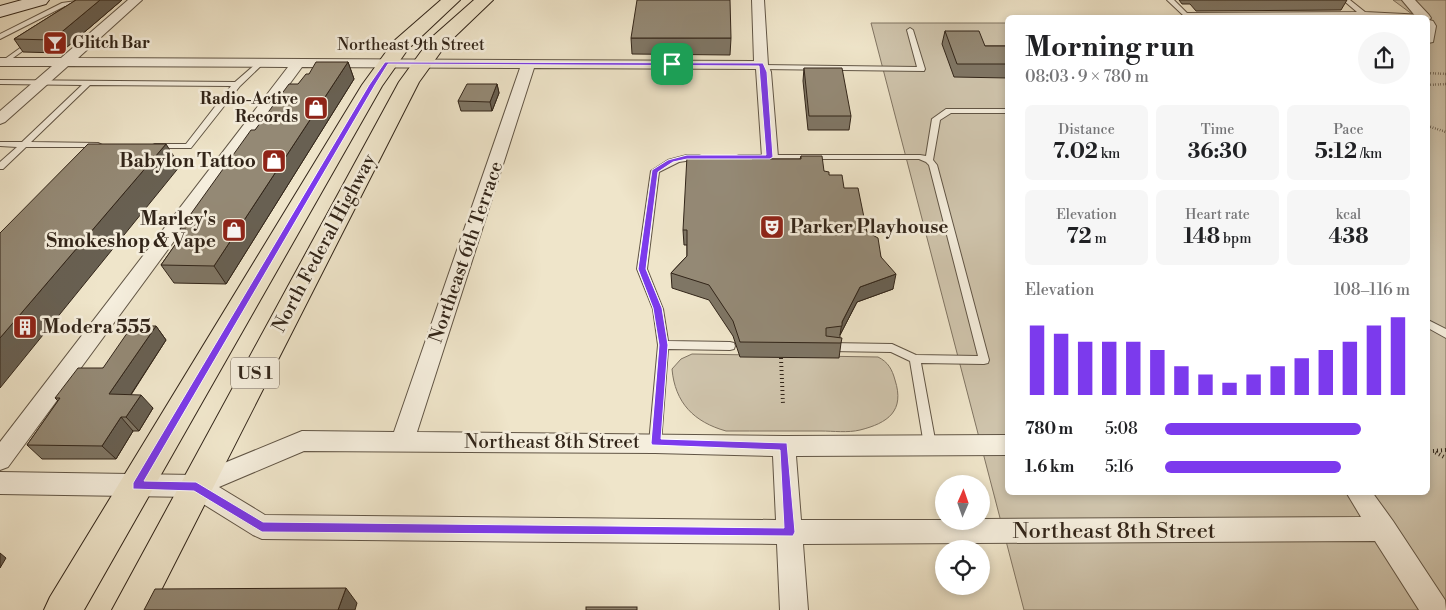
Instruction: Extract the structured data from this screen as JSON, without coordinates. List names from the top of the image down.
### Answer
{
  "streets": {
    "main road": ["North Federal Highway", "US 1"],
    "street": ["Northeast 9th Street", "Northeast 6th Terrace", "Northeast 8th Street"]
  },
  "crossings": [
    ["Northeast 9th Street", "North Federal Highway"],
    ["Northeast 9th Street", "Northeast 6th Terrace"],
    ["North Federal Highway", "Northeast 8th Street"],
    ["Northeast 6th Terrace", "Northeast 8th Street"]
  ],
  "places": {
    "bar": ["Glitch Bar"],
    "shop": ["Radio-Active Records", "Babylon Tattoo", "Marley's Smokeshop & Vape"],
    "theatre": ["Parker Playhouse"],
    "building": ["Modera 555"]
  },
  "north": "top",
  "page": {
    "heading": ["Morning run", "08:03 · 9 × 780 m"],
    "stats": [
      ["Distance", "7.02 km"],
      ["Time", "36:30"],
      ["Pace", "5:12 /km"],
      ["Elevation", "72 m"],
      ["Heart rate", "148 bpm"],
      ["kcal", "438"]
    ],
    "chart": ["Elevation", "108–116 m"],
    "list": [
      {
        "name": "780 m",
        "note": "5:08"
      },
      {
        "name": "1.6 km",
        "note": "5:16"
      }
    ]
  }
}
